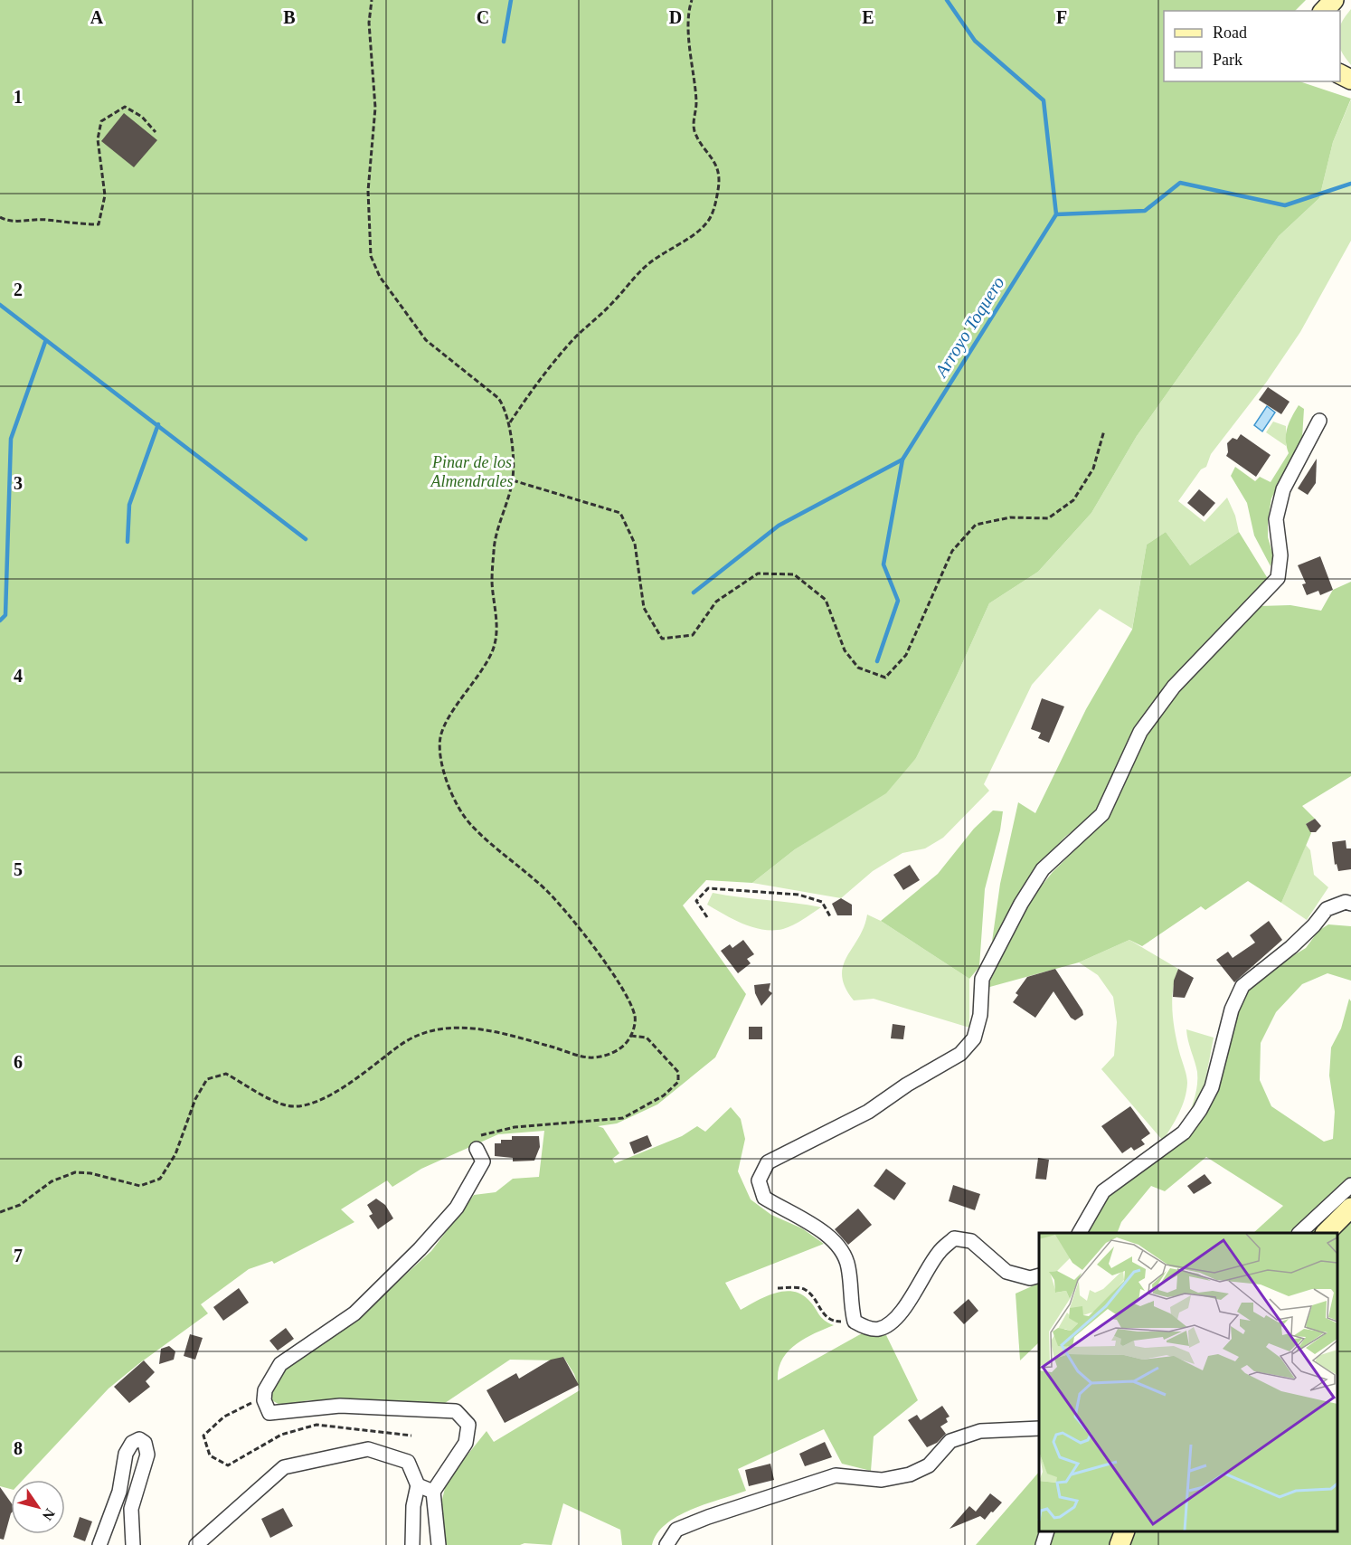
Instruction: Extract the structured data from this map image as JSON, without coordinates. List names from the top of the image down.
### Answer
{
  "water": ["Arroyo Toquero"],
  "parks": ["Pinar de los Almendrales"],
  "legend": ["Road", "Park"],
  "north": "bottom right",
  "grid": {
    "columns": [
      "A",
      "B",
      "C",
      "D",
      "E",
      "F"
    ],
    "rows": [
      "1",
      "2",
      "3",
      "4",
      "5",
      "6",
      "7",
      "8"
    ]
  }
}
